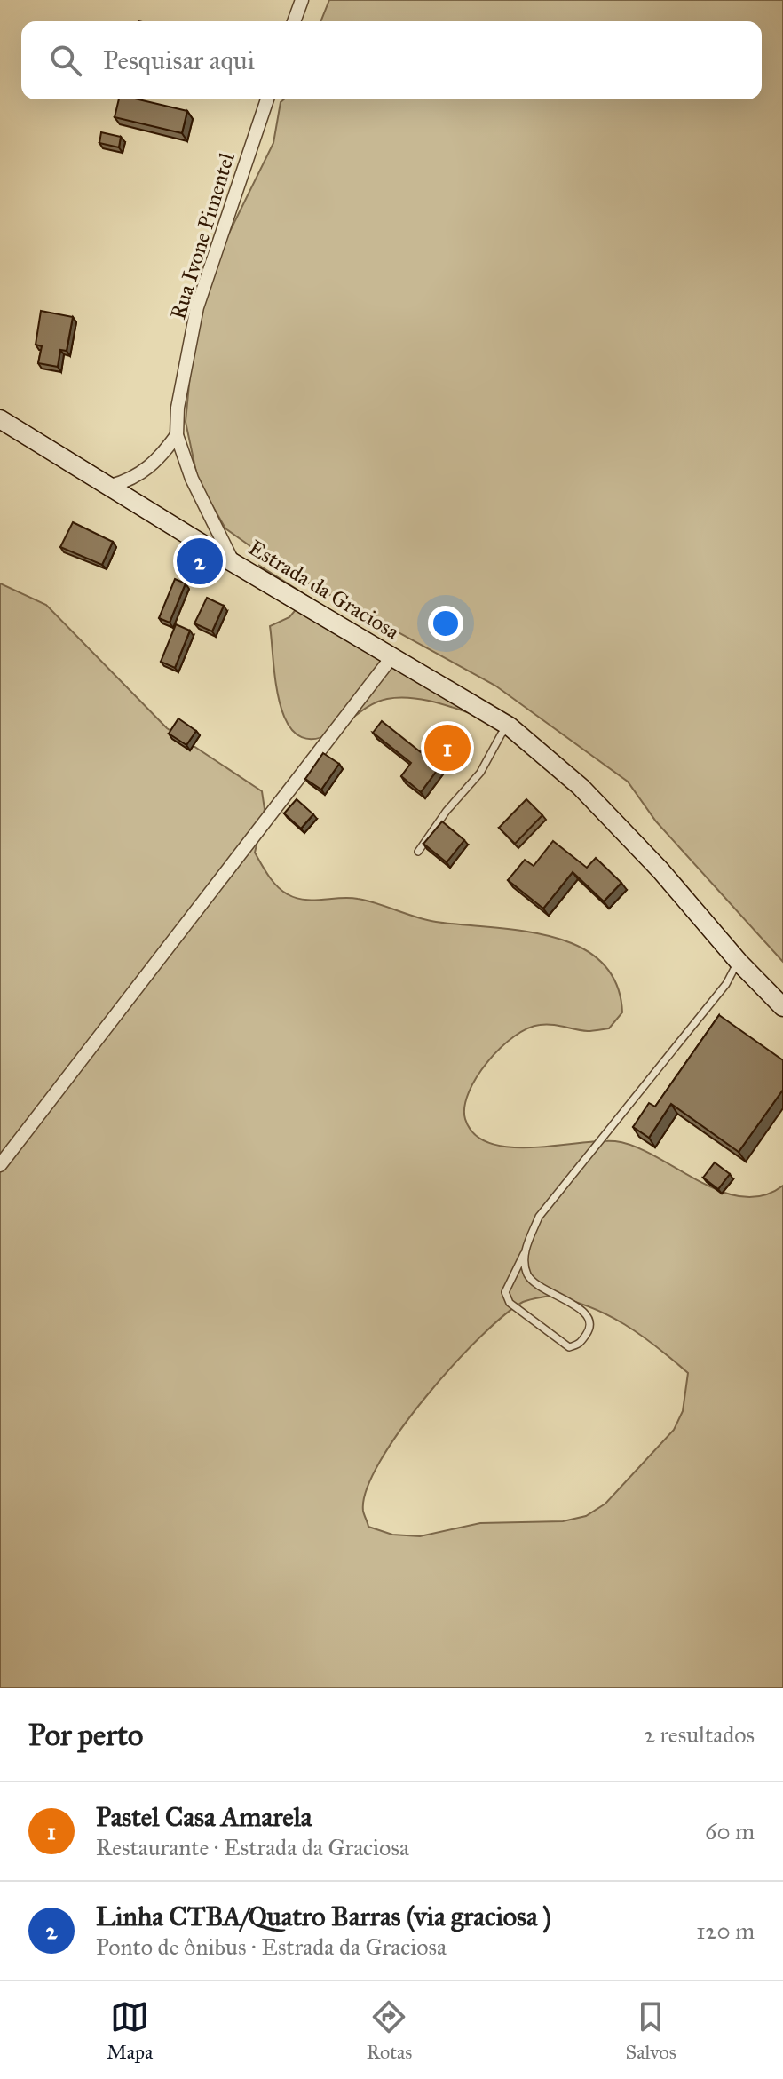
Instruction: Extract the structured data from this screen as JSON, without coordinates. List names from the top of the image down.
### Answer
{
  "streets": {
    "main road": ["Estrada da Graciosa"],
    "street": ["Rua Ivone Pimentel"]
  },
  "crossings": [
    ["Rua Ivone Pimentel", "Estrada da Graciosa"]
  ],
  "page": {
    "search": "Pesquisar aqui",
    "pins": ["2", "1"],
    "heading": ["Por perto", "2 resultados"],
    "list": [
      {
        "mark": "1",
        "name": "Pastel Casa Amarela",
        "note": "Restaurante · Estrada da Graciosa",
        "value": "60 m"
      },
      {
        "mark": "2",
        "name": "Linha CTBA/Quatro Barras (via graciosa )",
        "note": "Ponto de ônibus · Estrada da Graciosa",
        "value": "120 m"
      }
    ],
    "nav": ["Mapa", "Rotas", "Salvos"]
  }
}
